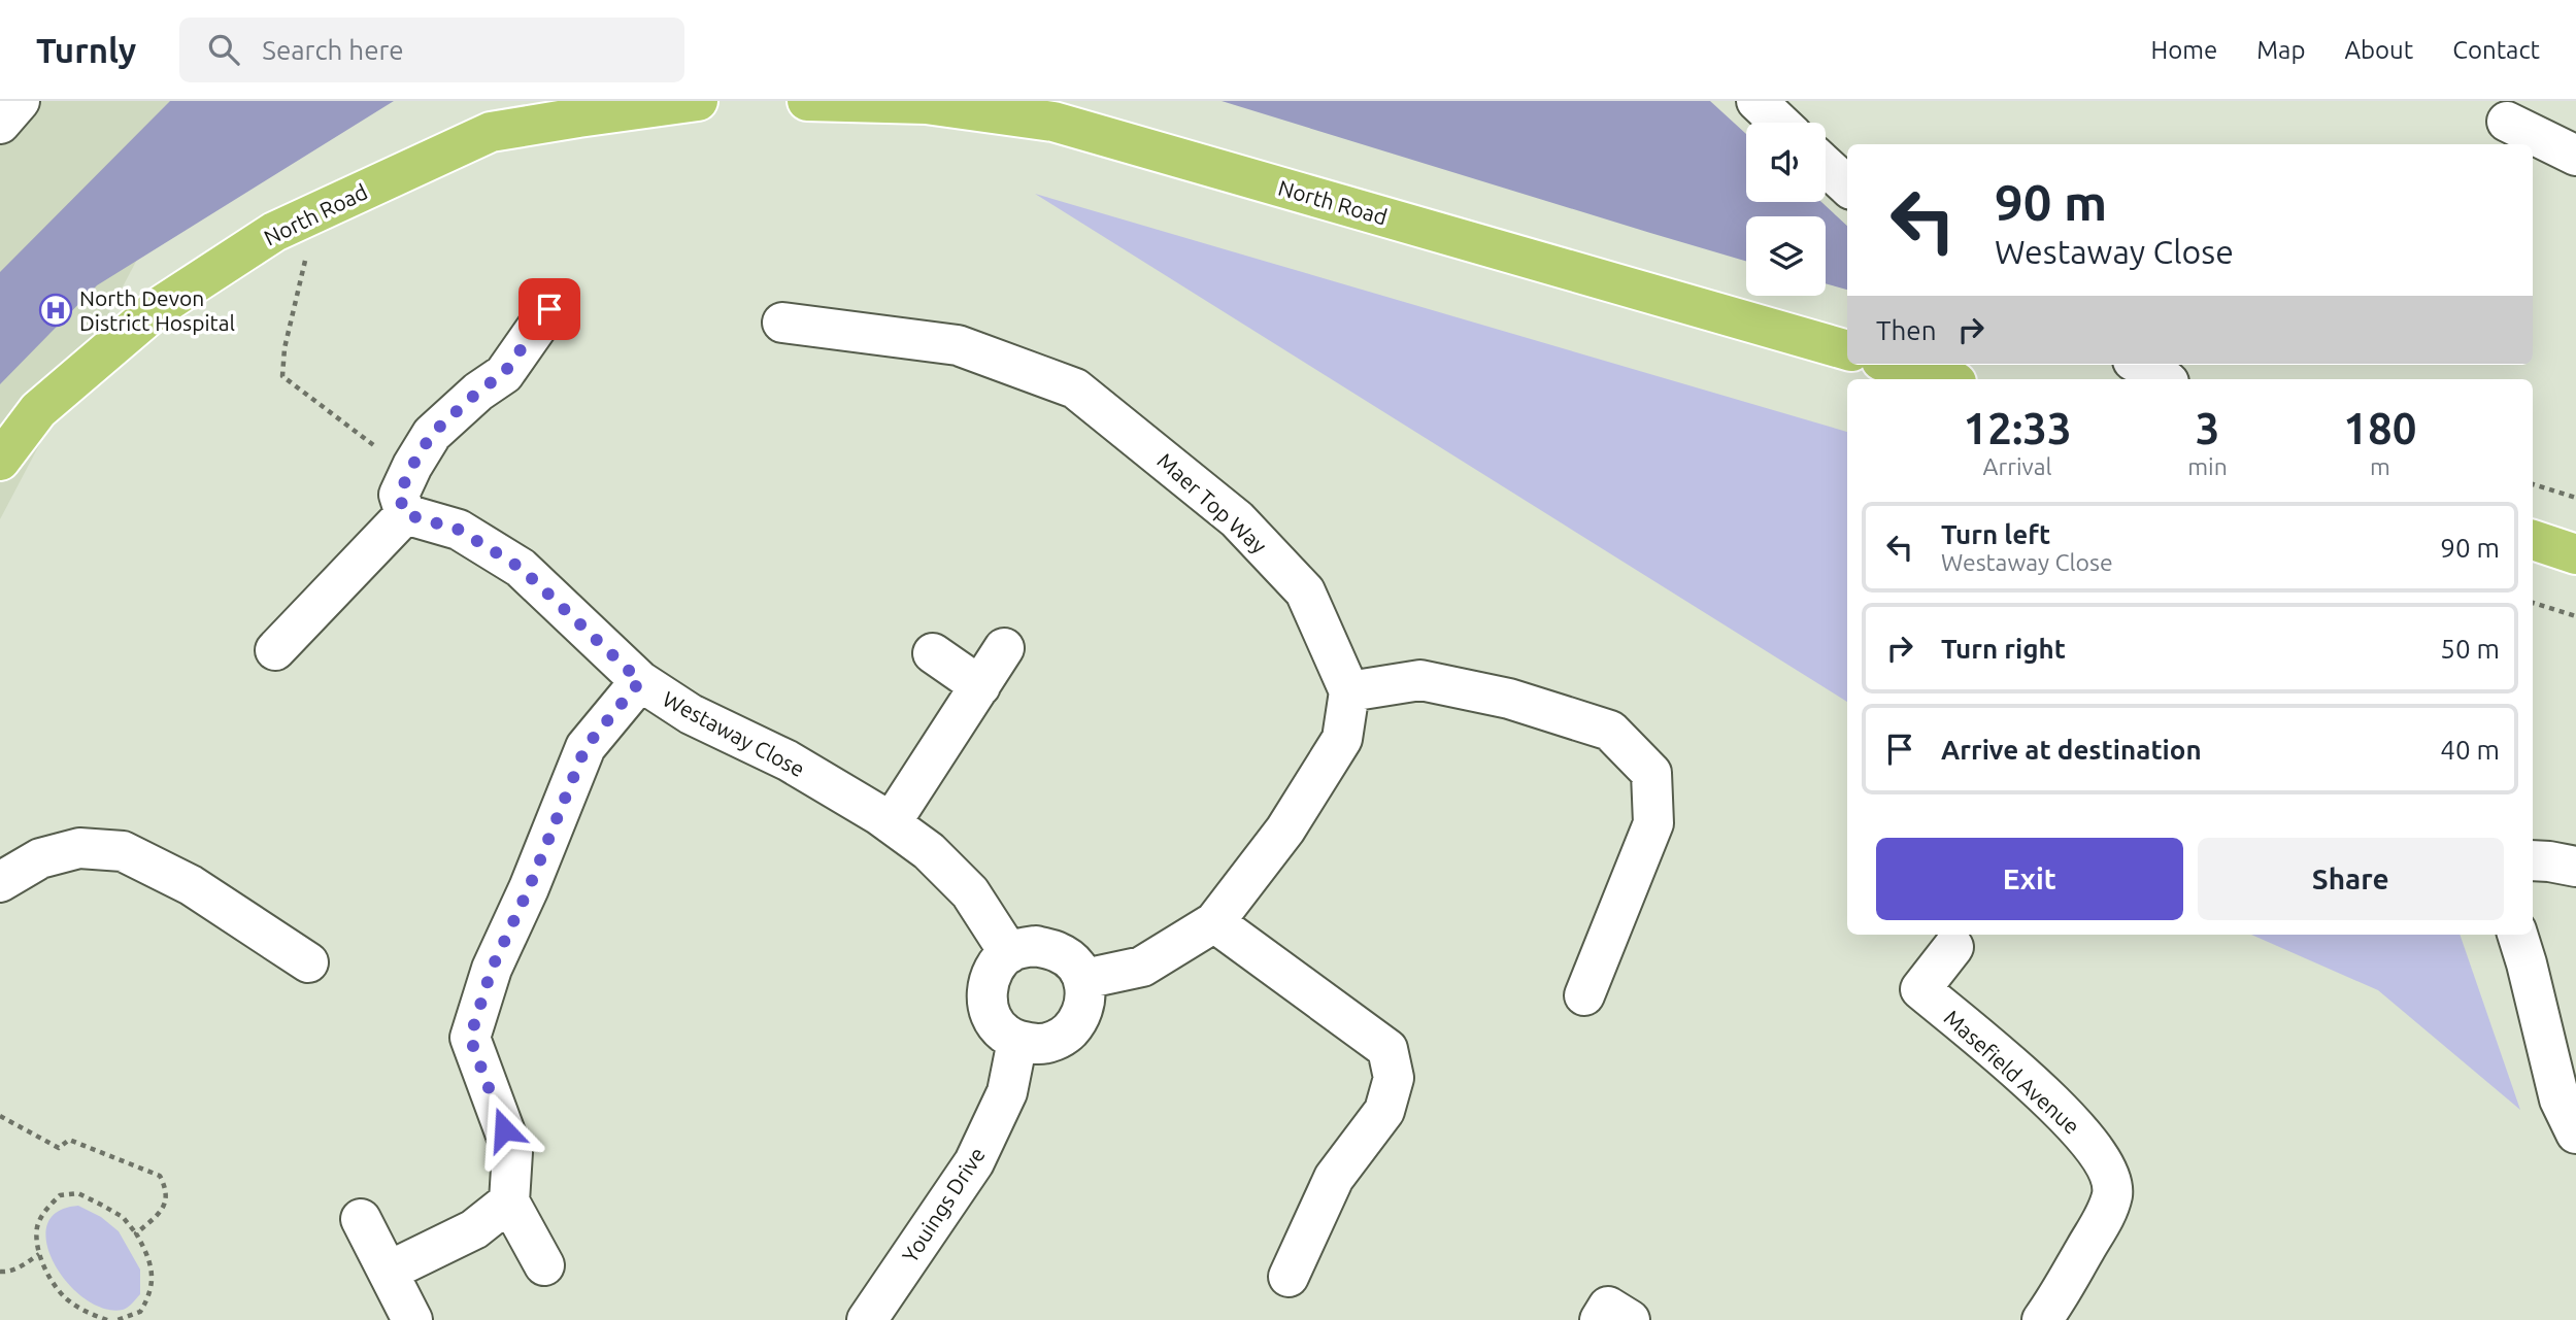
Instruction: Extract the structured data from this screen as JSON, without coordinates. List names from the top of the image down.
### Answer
{
  "streets": {
    "main road": ["North Road"],
    "street": [
      "Maer Top Way",
      "Westaway Close",
      "Masefield Avenue",
      "Youings Drive"
    ]
  },
  "crossings": [
    ["Westaway Close", "Youings Drive"]
  ],
  "places": {
    "hospital": ["North Devon District Hospital"]
  },
  "page": {
    "header": "Turnly",
    "search": "Search here",
    "nav": [
      "Home",
      "Map",
      "About",
      "Contact"
    ],
    "turn": ["90 m", "Westaway Close"],
    "then": "Then",
    "eta": [
      "12:33",
      "Arrival",
      "3",
      "min",
      "180",
      "m"
    ],
    "list": [
      {
        "name": "Turn left",
        "note": "Westaway Close",
        "value": "90 m"
      },
      {
        "name": "Turn right",
        "value": "50 m"
      },
      {
        "name": "Arrive at destination",
        "value": "40 m"
      }
    ],
    "buttons": ["Exit", "Share"]
  }
}
